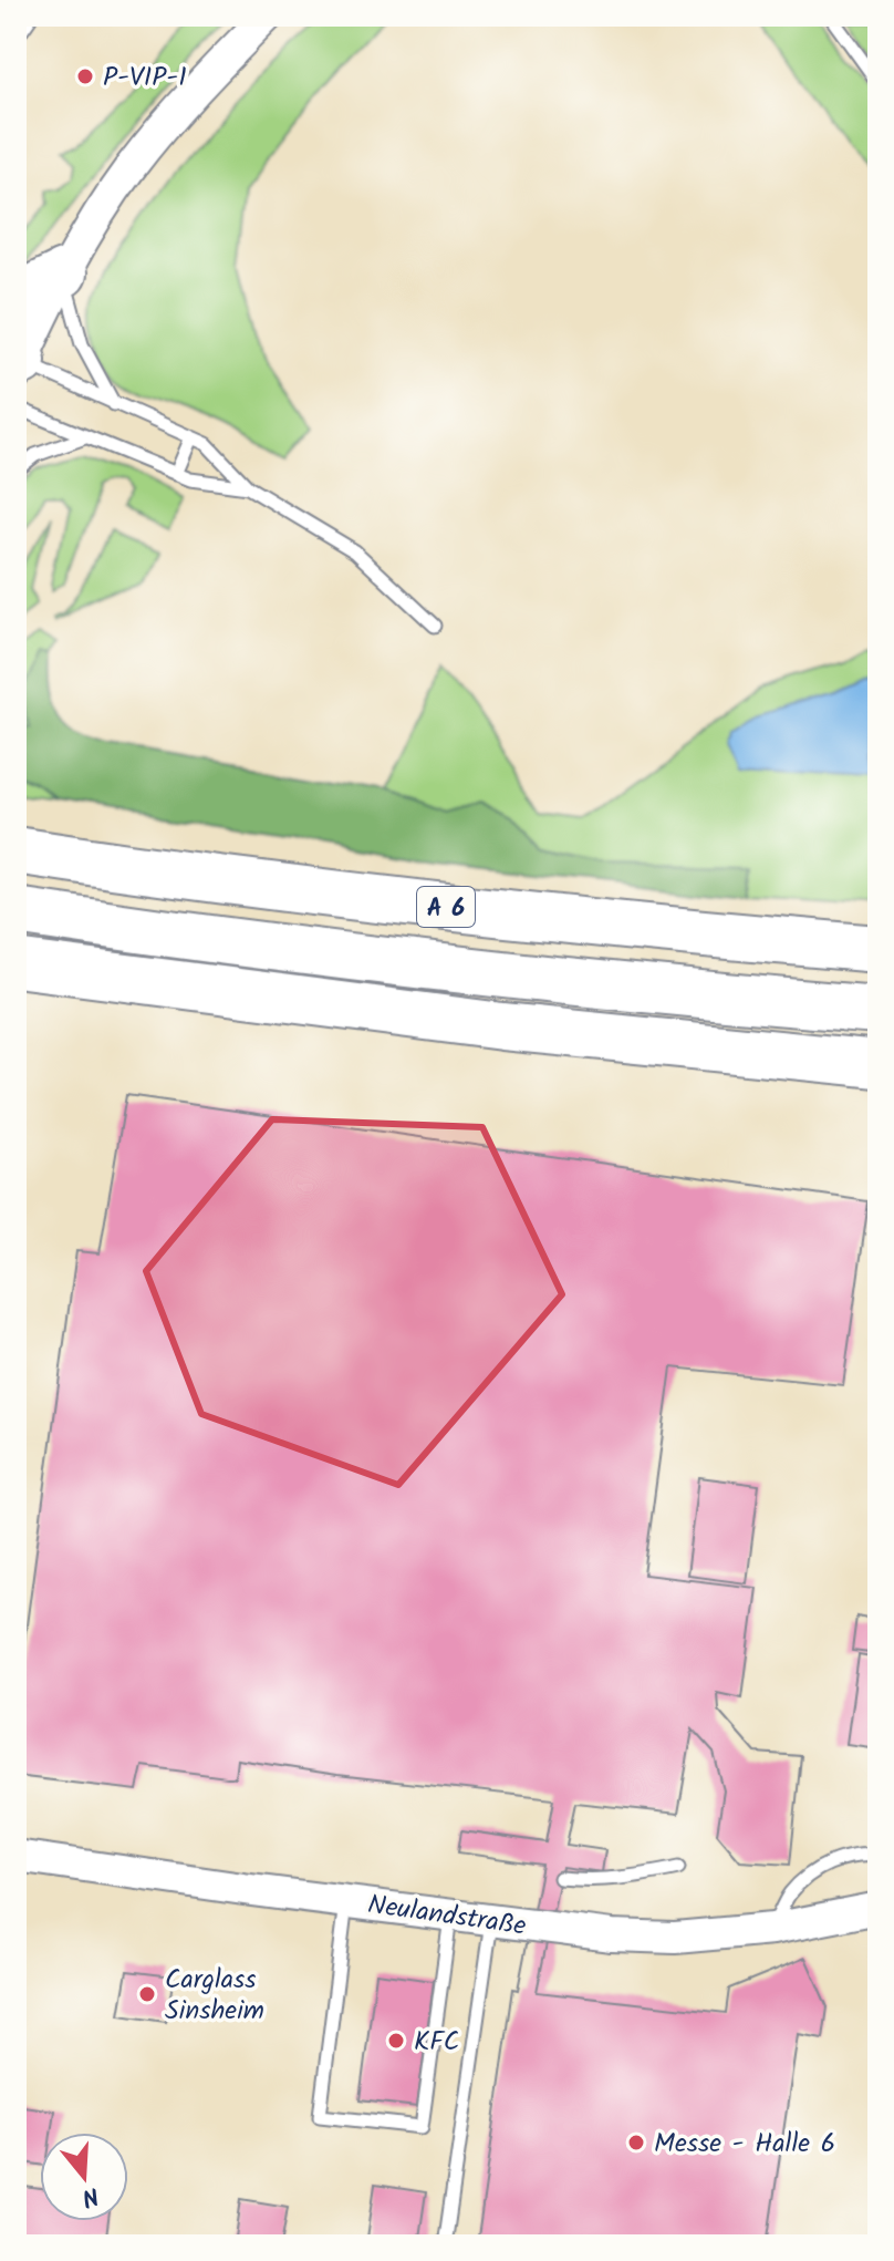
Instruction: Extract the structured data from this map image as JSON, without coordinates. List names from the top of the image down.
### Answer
{
  "streets": {
    "highway": ["A 6"],
    "street": ["Neulandstraße"]
  },
  "places": [
    "P-VIP-1",
    "Carglass Sinsheim",
    "KFC",
    "Messe - Halle 6"
  ],
  "north": "bottom"
}
